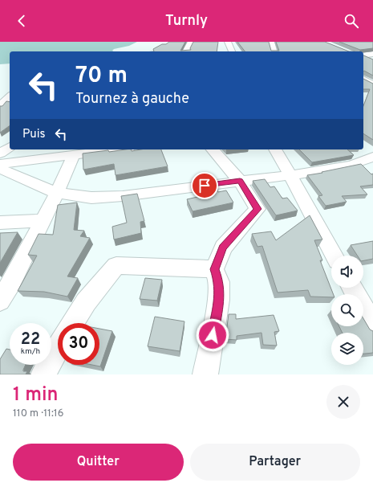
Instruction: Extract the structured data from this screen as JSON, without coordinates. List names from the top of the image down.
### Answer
{
  "page": {
    "header": "Turnly",
    "turn": ["70 m", "Tournez à gauche"],
    "then": "Puis",
    "speed": "22 km/h",
    "limit": "30",
    "heading": ["1 min", "110 m · 11:16"],
    "buttons": ["Quitter", "Partager"]
  }
}
